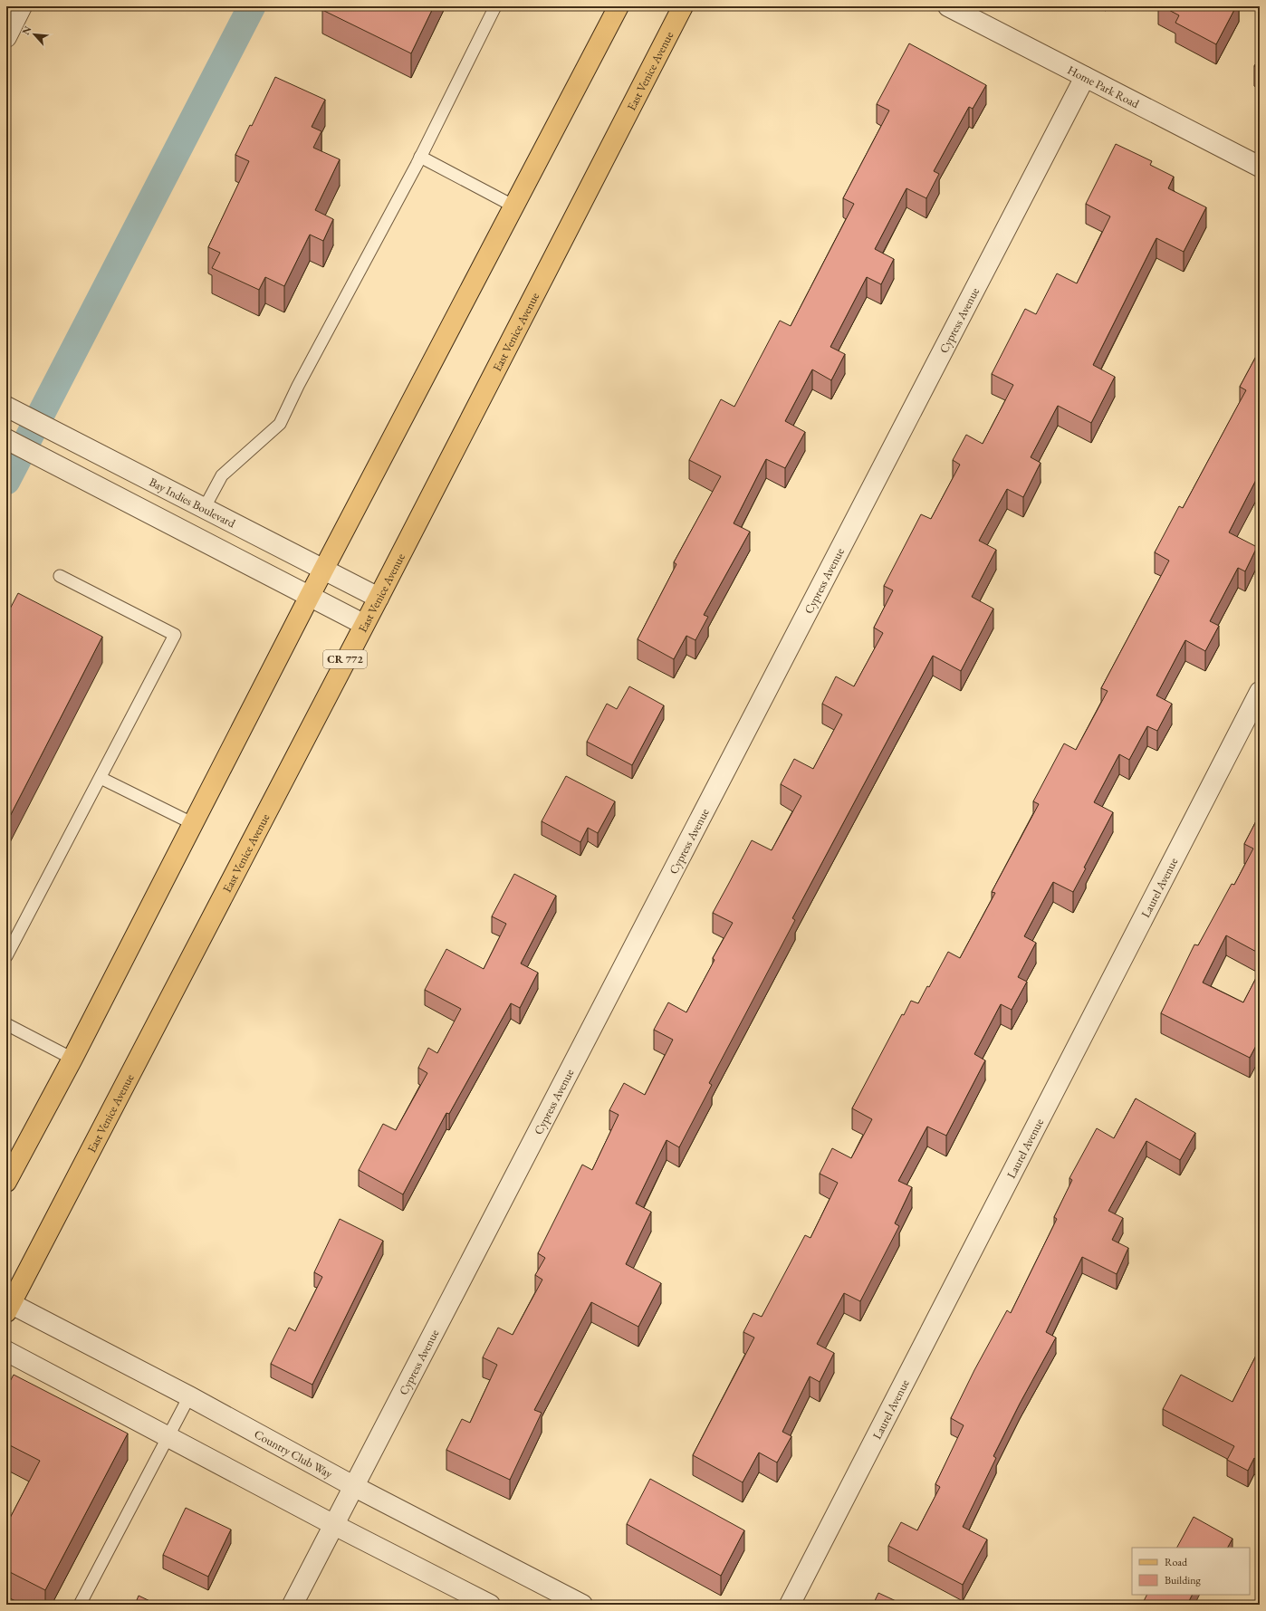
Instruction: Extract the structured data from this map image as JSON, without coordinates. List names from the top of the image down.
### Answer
{
  "streets": {
    "main road": ["East Venice Avenue", "CR 772"],
    "street": [
      "Home Park Road",
      "Cypress Avenue",
      "Bay Indies Boulevard",
      "Laurel Avenue",
      "Country Club Way"
    ]
  },
  "crossings": [
    ["East Venice Avenue", "Bay Indies Boulevard"],
    ["East Venice Avenue", "Country Club Way"],
    ["Home Park Road", "Cypress Avenue"],
    ["Cypress Avenue", "Country Club Way"]
  ],
  "legend": ["Road", "Building"],
  "north": "top left"
}
